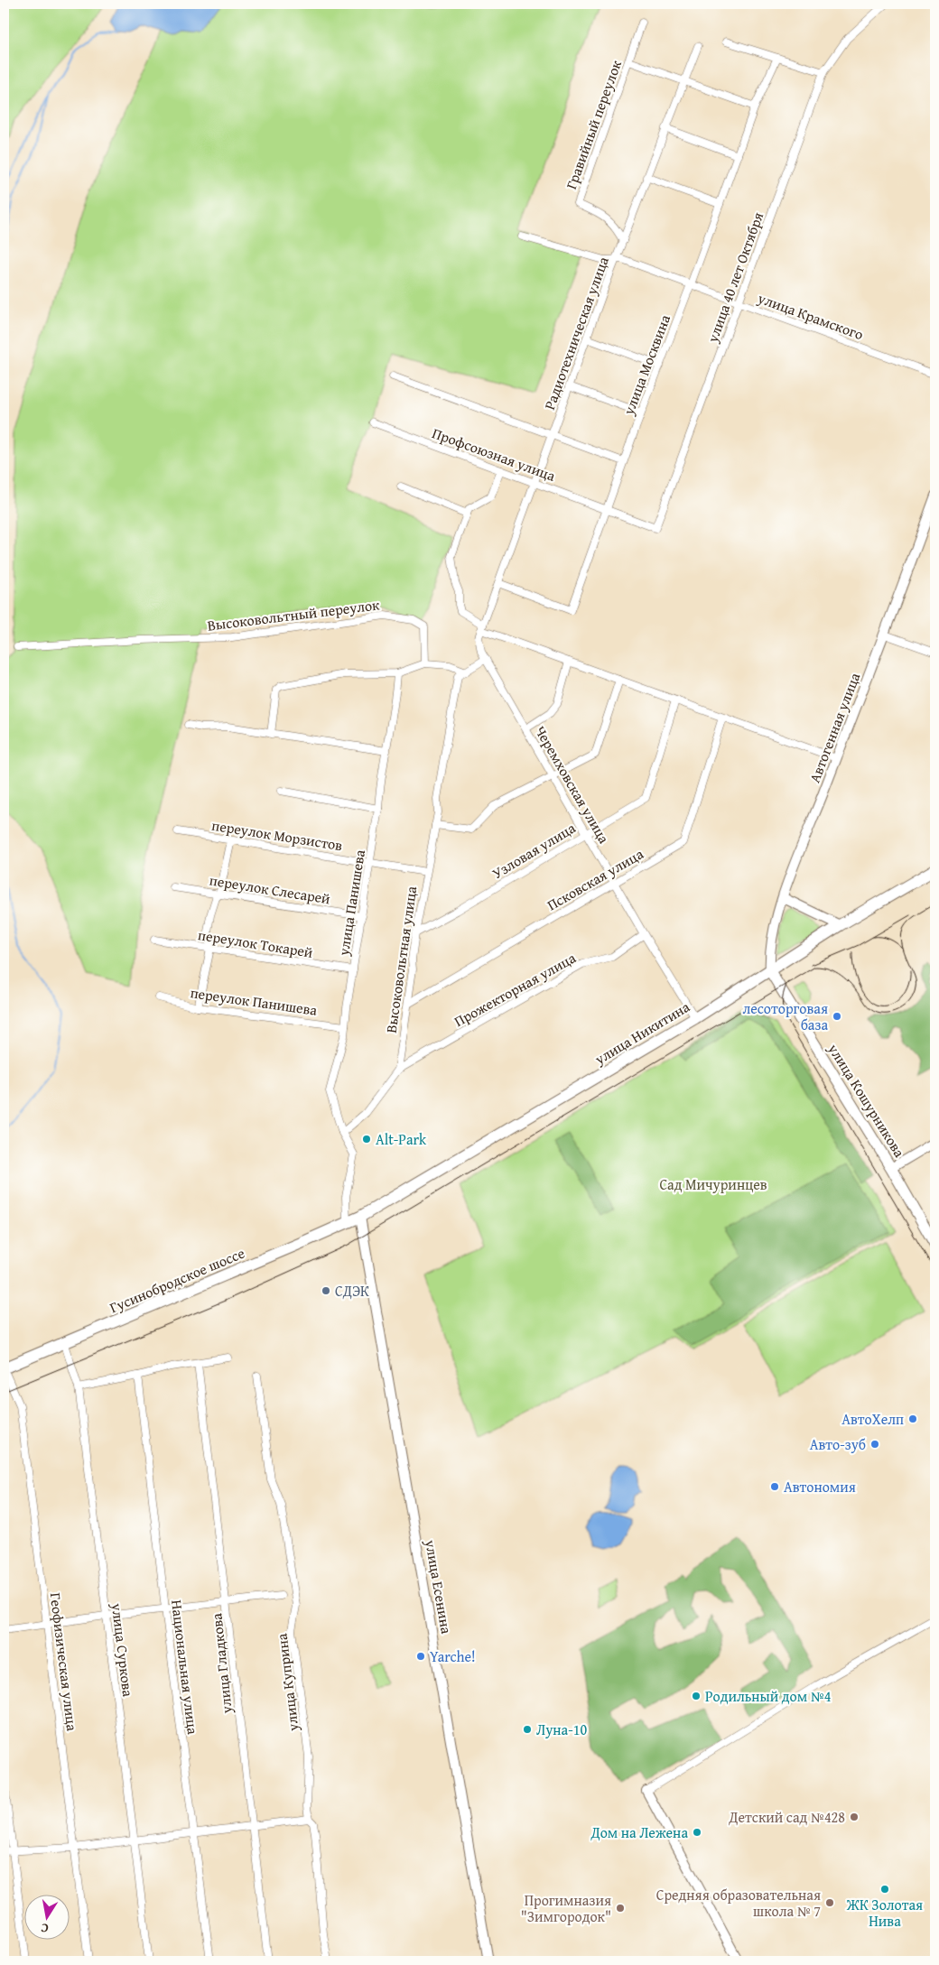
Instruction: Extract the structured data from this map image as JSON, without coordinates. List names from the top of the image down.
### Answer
{
  "streets": {
    "main road": ["улица Никитина", "улица Кошурникова", "Гусинобродское шоссе"],
    "street": [
      "Гравийный переулок",
      "улица 40 лет Октября",
      "улица Крамского",
      "Радиотехническая улица",
      "улица Москвина",
      "Профсоюзная улица",
      "Высоковольтный переулок",
      "Автогенная улица",
      "Черемховская улица",
      "переулок Морзистов",
      "Узловая улица",
      "Псковская улица",
      "переулок Слесарей",
      "улица Панишева",
      "переулок Токарей",
      "Высоковольтная улица",
      "Прожекторная улица",
      "переулок Панишева",
      "улица Есенина",
      "улица Суркова",
      "Геофизическая улица",
      "улица Гладкова",
      "Национальная улица",
      "улица Куприна"
    ]
  },
  "crossings": [
    ["Гравийный переулок", "Радиотехническая улица"],
    ["улица 40 лет Октября", "улица Крамского"],
    ["улица 40 лет Октября", "улица Москвина"],
    ["улица 40 лет Октября", "Профсоюзная улица"],
    ["улица Крамского", "Радиотехническая улица"],
    ["улица Крамского", "улица Москвина"],
    ["Радиотехническая улица", "улица Москвина"],
    ["Радиотехническая улица", "Профсоюзная улица"],
    ["Радиотехническая улица", "Черемховская улица"],
    ["улица Москвина", "Профсоюзная улица"],
    ["Автогенная улица", "улица Никитина"],
    ["Автогенная улица", "улица Кошурникова"],
    ["Черемховская улица", "Узловая улица"],
    ["Черемховская улица", "Псковская улица"],
    ["Черемховская улица", "Прожекторная улица"],
    ["Черемховская улица", "улица Никитина"],
    ["переулок Морзистов", "улица Панишева"],
    ["переулок Морзистов", "Высоковольтная улица"],
    ["Узловая улица", "Высоковольтная улица"],
    ["Псковская улица", "Высоковольтная улица"],
    ["переулок Слесарей", "улица Панишева"],
    ["улица Панишева", "переулок Токарей"],
    ["улица Панишева", "Высоковольтная улица"],
    ["улица Панишева", "переулок Панишева"],
    ["Высоковольтная улица", "Прожекторная улица"],
    ["улица Никитина", "улица Кошурникова"],
    ["улица Никитина", "Гусинобродское шоссе"],
    ["улица Никитина", "улица Есенина"],
    ["Гусинобродское шоссе", "улица Есенина"],
    ["Гусинобродское шоссе", "улица Суркова"],
    ["Гусинобродское шоссе", "Геофизическая улица"]
  ],
  "parks": ["Сад Мичуринцев"],
  "places": [
    "лесоторговая база",
    "Alt-Park",
    "СДЭК",
    "АвтоХелп",
    "Авто-зуб",
    "Автономия",
    "Yarche!",
    "Родильный дом №4",
    "Луна-10",
    "Детский сад №428",
    "Дом на Лежена",
    "ЖК Золотая Нива",
    "Средняя образовательная школа № 7",
    "Прогимназия \"Зимгородок\""
  ],
  "north": "bottom"
}
